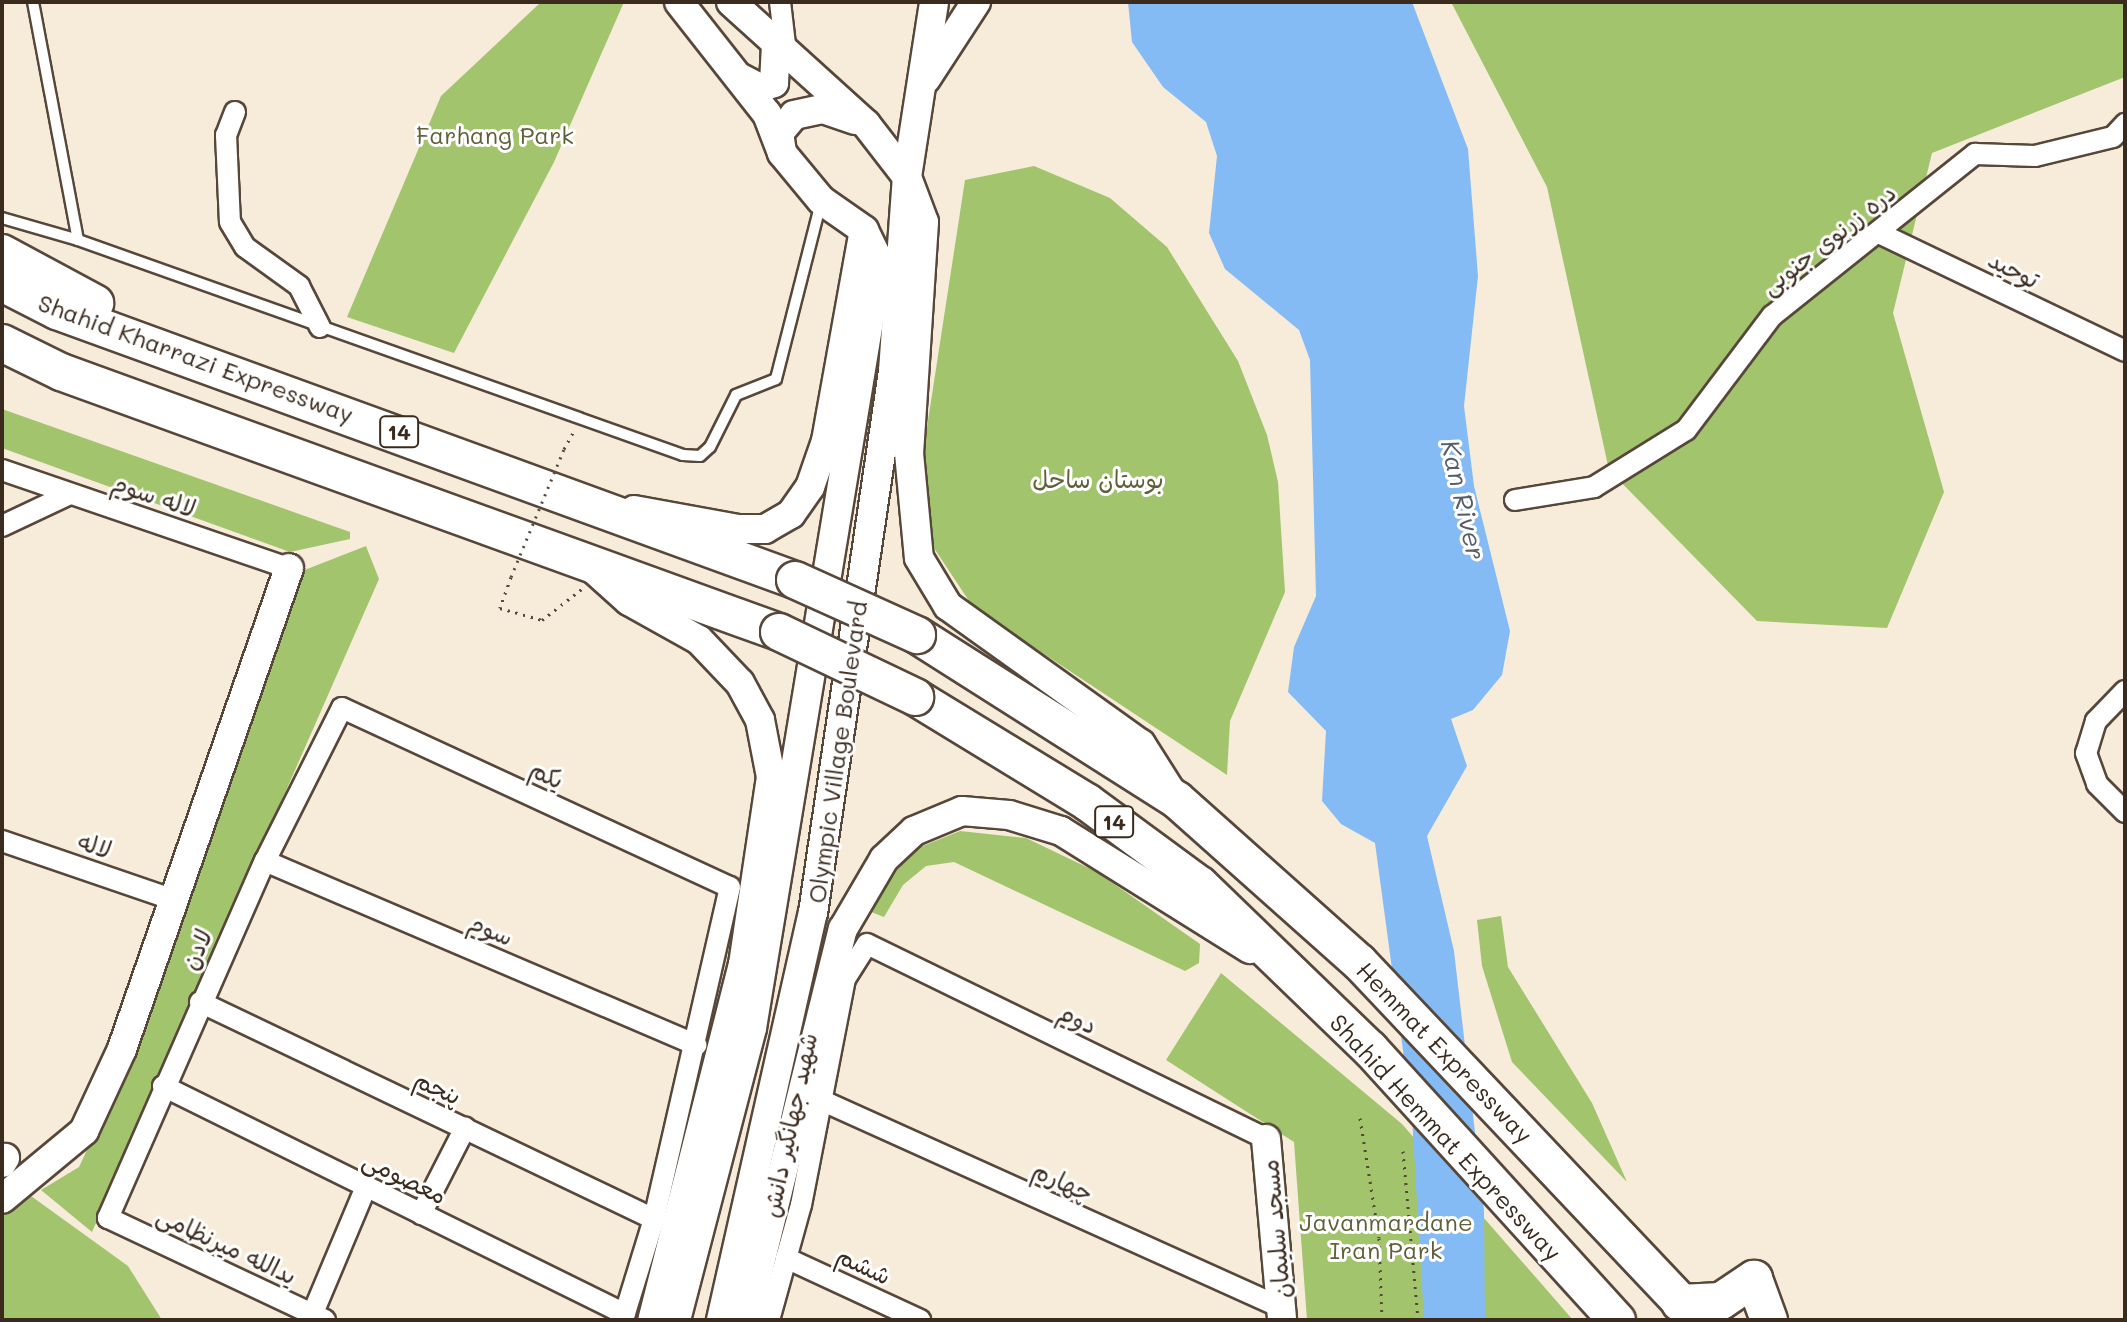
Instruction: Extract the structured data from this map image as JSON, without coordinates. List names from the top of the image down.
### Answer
{
  "streets": {
    "highway": [
      "Shahid Kharrazi Expressway",
      "14",
      "Hemmat Expressway",
      "Shahid Hemmat Expressway"
    ],
    "main road": ["Olympic Village Boulevard", "مسجد سلیمان"],
    "street": [
      "دره زرنوی جنوبی",
      "توحید",
      "لاله سوم",
      "یکم",
      "لاله",
      "سوم",
      "لادن",
      "دوم",
      "پنجم",
      "شهید جهانگیر دانش",
      "معصومی",
      "چهارم",
      "یدالله میرنظامی",
      "ششم"
    ]
  },
  "crossings": [
    ["دره زرنوی جنوبی", "توحید"],
    ["Shahid Kharrazi Expressway", "Hemmat Expressway"],
    ["14", "Shahid Hemmat Expressway"],
    ["یکم", "سوم"],
    ["یکم", "لادن"],
    ["سوم", "لادن"],
    ["لادن", "پنجم"],
    ["لادن", "معصومی"],
    ["لادن", "یدالله میرنظامی"],
    ["دوم", "شهید جهانگیر دانش"],
    ["دوم", "مسجد سلیمان"],
    ["شهید جهانگیر دانش", "چهارم"],
    ["شهید جهانگیر دانش", "ششم"],
    ["چهارم", "مسجد سلیمان"]
  ],
  "water": ["Kan River"],
  "parks": ["Farhang Park", "بوستان ساحل", "Javanmardane Iran Park"]
}
